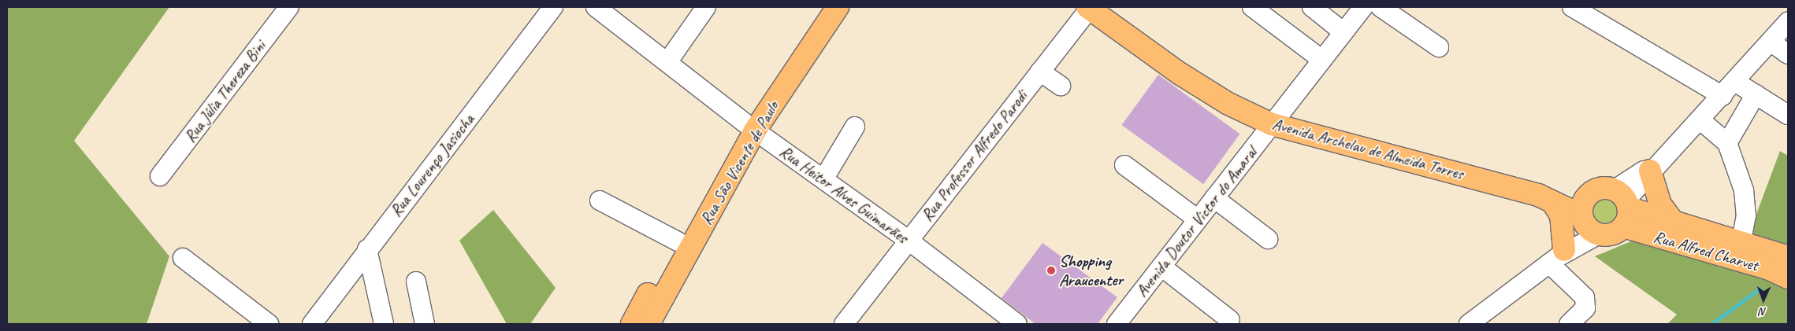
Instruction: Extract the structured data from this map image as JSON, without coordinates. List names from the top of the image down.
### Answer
{
  "streets": {
    "main road": ["Avenida Archelau de Almeida Torres", "Rua São Vicente de Paulo", "Rua Alfred Charvet"],
    "street": [
      "Rua Júlia Thereza Bini",
      "Rua Professor Alfredo Parodi",
      "Rua Lourenço Jasiocha",
      "Rua Heitor Alves Guimarães",
      "Avenida Doutor Victor do Amaral"
    ]
  },
  "crossings": [
    ["Avenida Archelau de Almeida Torres", "Rua Professor Alfredo Parodi"],
    ["Avenida Archelau de Almeida Torres", "Avenida Doutor Victor do Amaral"],
    ["Avenida Archelau de Almeida Torres", "Rua Alfred Charvet"],
    ["Rua Professor Alfredo Parodi", "Rua Heitor Alves Guimarães"],
    ["Rua São Vicente de Paulo", "Rua Heitor Alves Guimarães"]
  ],
  "places": ["Shopping Araucenter"],
  "north": "bottom"
}
